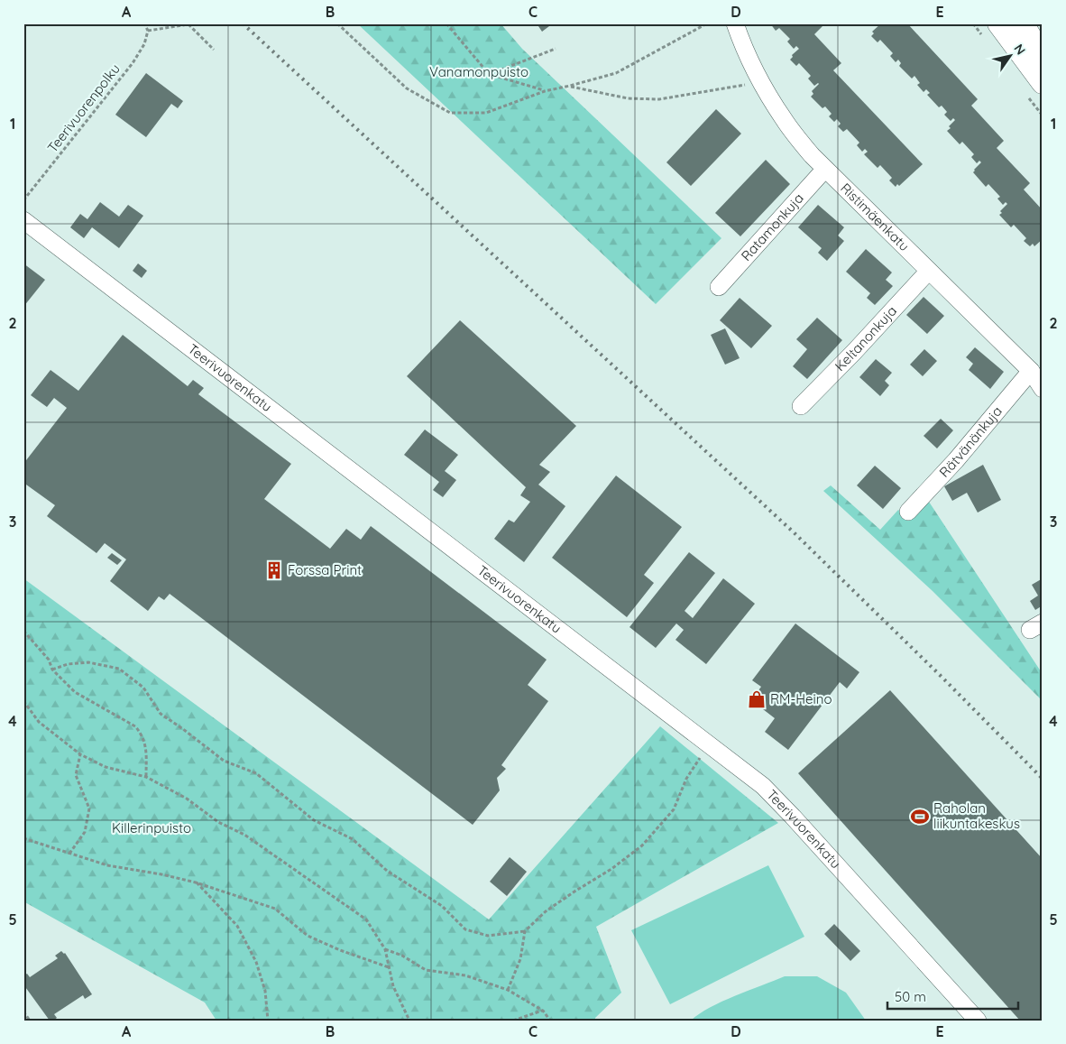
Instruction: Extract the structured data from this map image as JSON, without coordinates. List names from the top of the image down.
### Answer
{
  "streets": {
    "street": [
      "Ristimäenkatu",
      "Ratamonkuja",
      "Keltanonkuja",
      "Teerivuorenkatu",
      "Rätvänänkuja"
    ],
    "path": ["Teerivuorenpolku"]
  },
  "crossings": [
    ["Ristimäenkatu", "Ratamonkuja"],
    ["Ristimäenkatu", "Keltanonkuja"],
    ["Ristimäenkatu", "Rätvänänkuja"]
  ],
  "parks": ["Vanamonpuisto", "Killerinpuisto"],
  "places": {
    "building": ["Forssa Print"],
    "shop": ["RM-Heino"],
    "sports": ["Raholan liikuntakeskus"]
  },
  "scale_bar": "50 m",
  "north": "top right",
  "grid": {
    "columns": [
      "A",
      "B",
      "C",
      "D",
      "E"
    ],
    "rows": [
      "1",
      "2",
      "3",
      "4",
      "5"
    ]
  }
}
